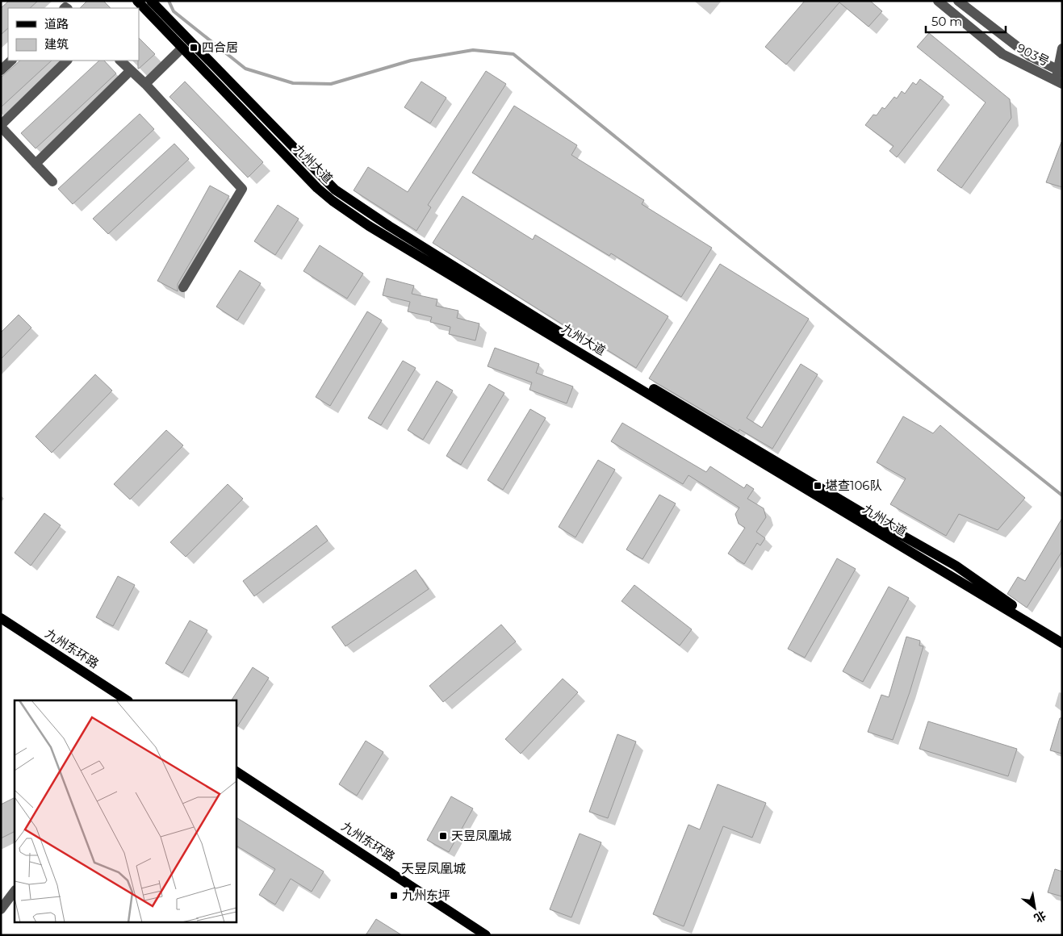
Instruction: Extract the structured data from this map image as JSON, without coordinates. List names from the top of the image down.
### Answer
{
  "streets": {
    "main road": ["九州大道", "九州东环路"],
    "street": ["903号"]
  },
  "districts": ["天昱凤凰城"],
  "places": {
    "transit": [
      "四合居",
      "堪查106队",
      "天昱凤凰城",
      "九州东坪"
    ]
  },
  "legend": ["道路", "建筑"],
  "scale_bar": "50 m",
  "north": "bottom right"
}
